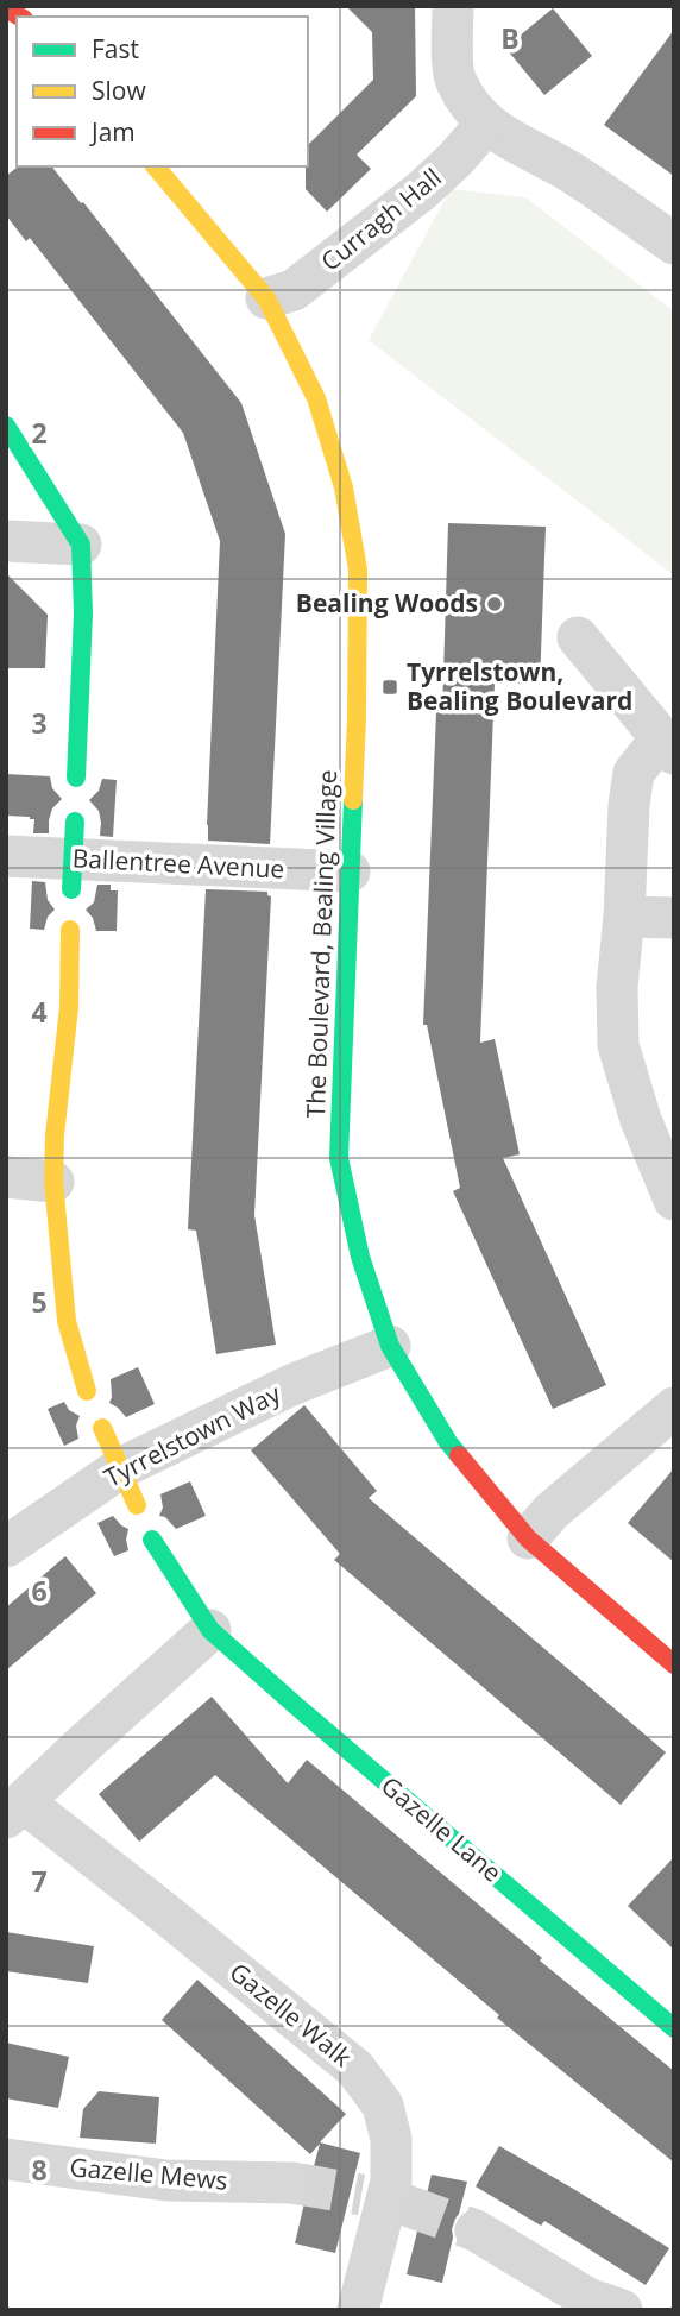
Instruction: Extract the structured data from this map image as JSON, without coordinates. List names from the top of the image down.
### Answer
{
  "streets": {
    "street": [
      "Curragh Hall",
      "Ballentree Avenue",
      "The Boulevard, Bealing Village",
      "Tyrrelstown Way",
      "Gazelle Lane",
      "Gazelle Walk",
      "Gazelle Mews"
    ]
  },
  "crossings": [
    ["Curragh Hall", "The Boulevard, Bealing Village"],
    ["Ballentree Avenue", "The Boulevard, Bealing Village"],
    ["The Boulevard, Bealing Village", "Tyrrelstown Way"]
  ],
  "places": {
    "other": ["Bealing Woods"],
    "transit": ["Tyrrelstown, Bealing Boulevard"]
  },
  "legend": ["Fast", "Slow", "Jam"],
  "grid": {
    "columns": ["B"],
    "rows": [
      "2",
      "3",
      "4",
      "5",
      "6",
      "7",
      "8"
    ]
  }
}
